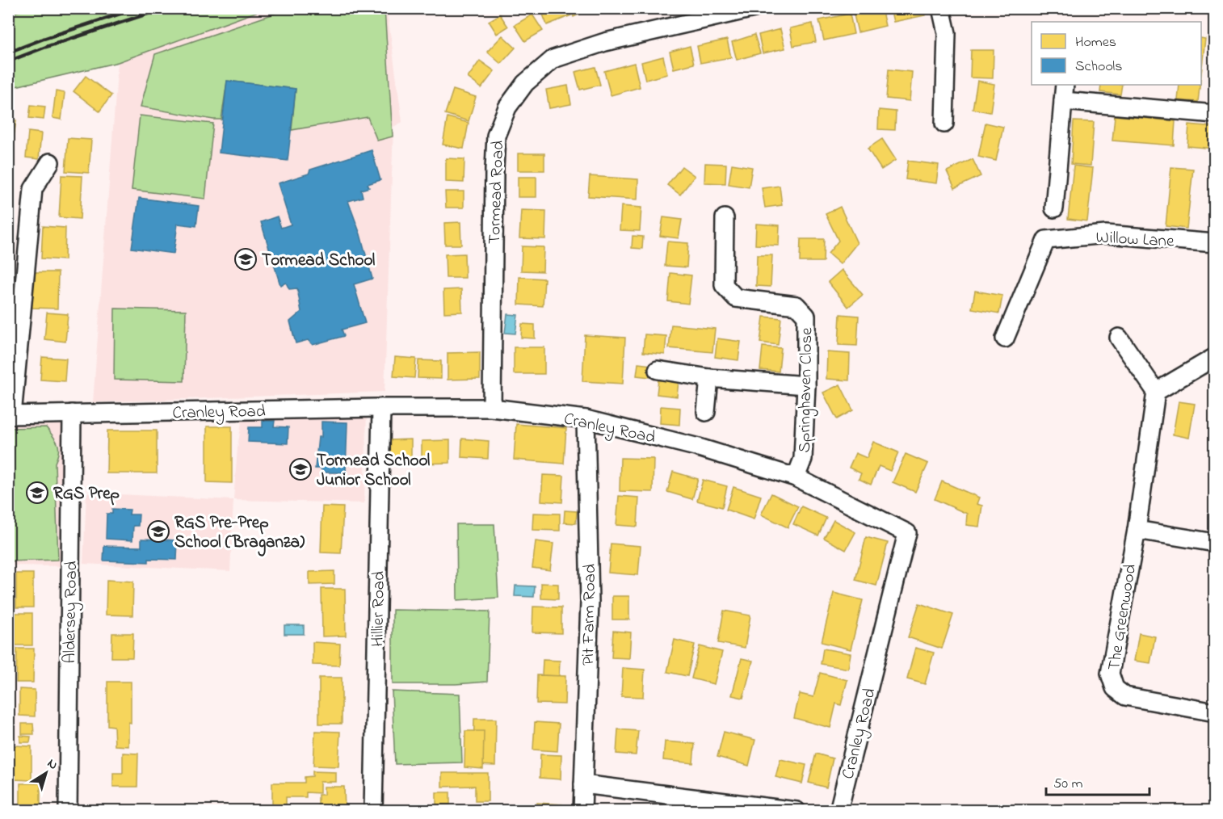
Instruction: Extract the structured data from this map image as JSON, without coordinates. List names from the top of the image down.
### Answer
{
  "streets": {
    "street": [
      "Tormead Road",
      "Willow Lane",
      "Springhaven Close",
      "Cranley Road",
      "Hillier Road",
      "Aldersey Road",
      "Pit Farm Road",
      "The Greenwood"
    ]
  },
  "crossings": [
    ["Tormead Road", "Cranley Road"],
    ["Springhaven Close", "Cranley Road"],
    ["Cranley Road", "Hillier Road"],
    ["Cranley Road", "Aldersey Road"],
    ["Cranley Road", "Pit Farm Road"]
  ],
  "places": {
    "school or university": [
      "Tormead School",
      "Tormead School Junior School",
      "RGS Prep",
      "RGS Pre-Prep School (Braganza)"
    ]
  },
  "legend": ["Homes", "Schools"],
  "scale_bar": "50 m",
  "north": "top right"
}
